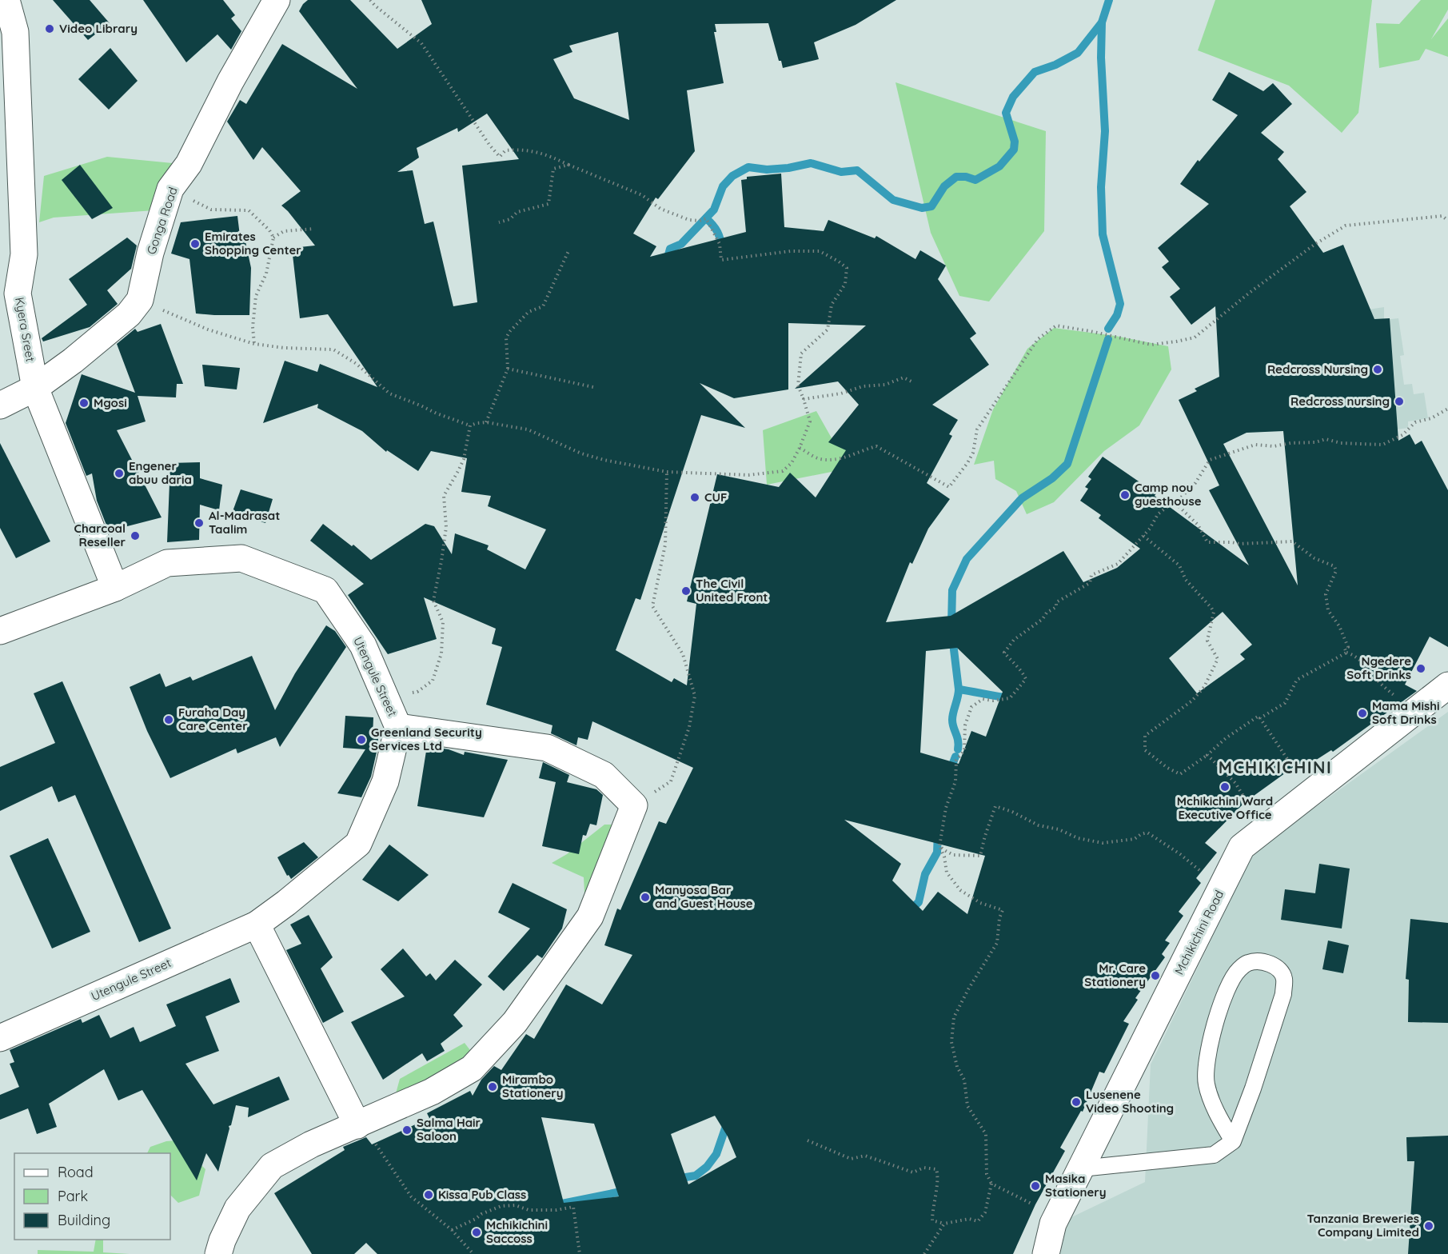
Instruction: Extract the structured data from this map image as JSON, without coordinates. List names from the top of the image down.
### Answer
{
  "streets": {
    "street": [
      "Gonga Road",
      "Kyera Sreet",
      "Utengule Street",
      "Mchikichini Road"
    ]
  },
  "crossings": [
    ["Gonga Road", "Kyera Sreet"],
    ["Kyera Sreet", "Utengule Street"]
  ],
  "districts": ["MCHIKICHINI"],
  "places": [
    "Video Library",
    "Emirates Shopping Center",
    "Redcross Nursing",
    "Redcross nursing",
    "Mgosi",
    "Engener abuu daria",
    "Camp nou guesthouse",
    "CUF",
    "Al-Madrasat Taalim",
    "Charcoal Reseller",
    "The Civil United Front",
    "Ngedere Soft Drinks",
    "Mama Mishi Soft Drinks",
    "Furaha Day Care Center",
    "Greenland Security Services Ltd",
    "Mchikichini Ward Executive Office",
    "Manyosa Bar and Guest House",
    "Mr. Care Stationery",
    "Mirambo Stationery",
    "Lusenene Video Shooting",
    "Salma Hair Saloon",
    "Masika Stationery",
    "Kissa Pub Class",
    "Tanzania Breweries Company Limited",
    "Mchikichini Saccoss"
  ],
  "legend": ["Road", "Park", "Building"]
}
